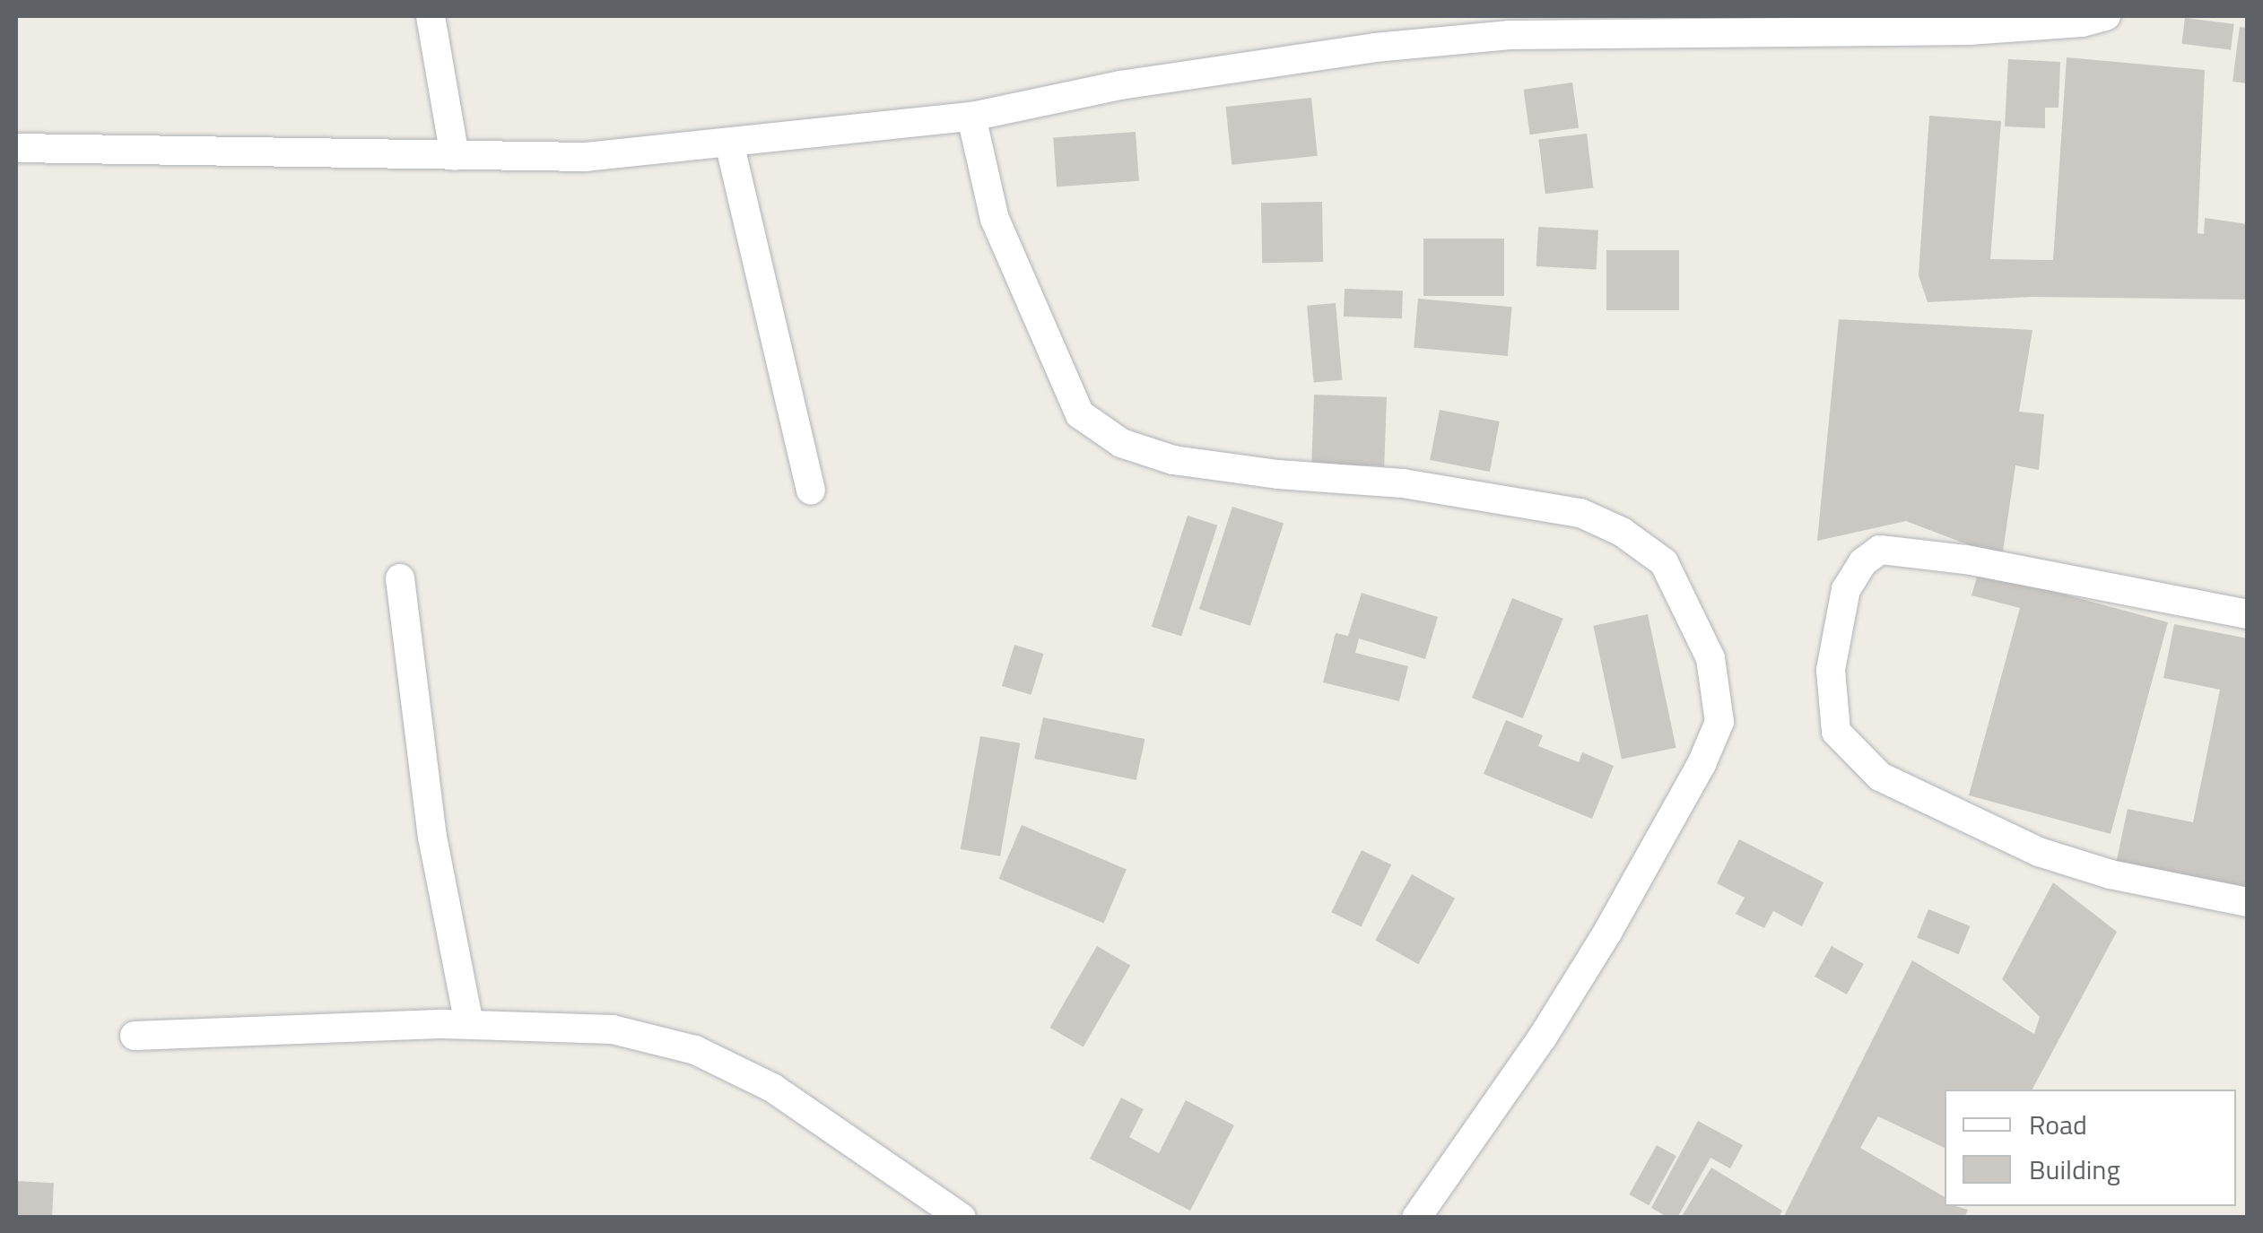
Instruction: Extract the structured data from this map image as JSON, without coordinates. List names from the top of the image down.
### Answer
{
  "legend": ["Road", "Building"]
}
